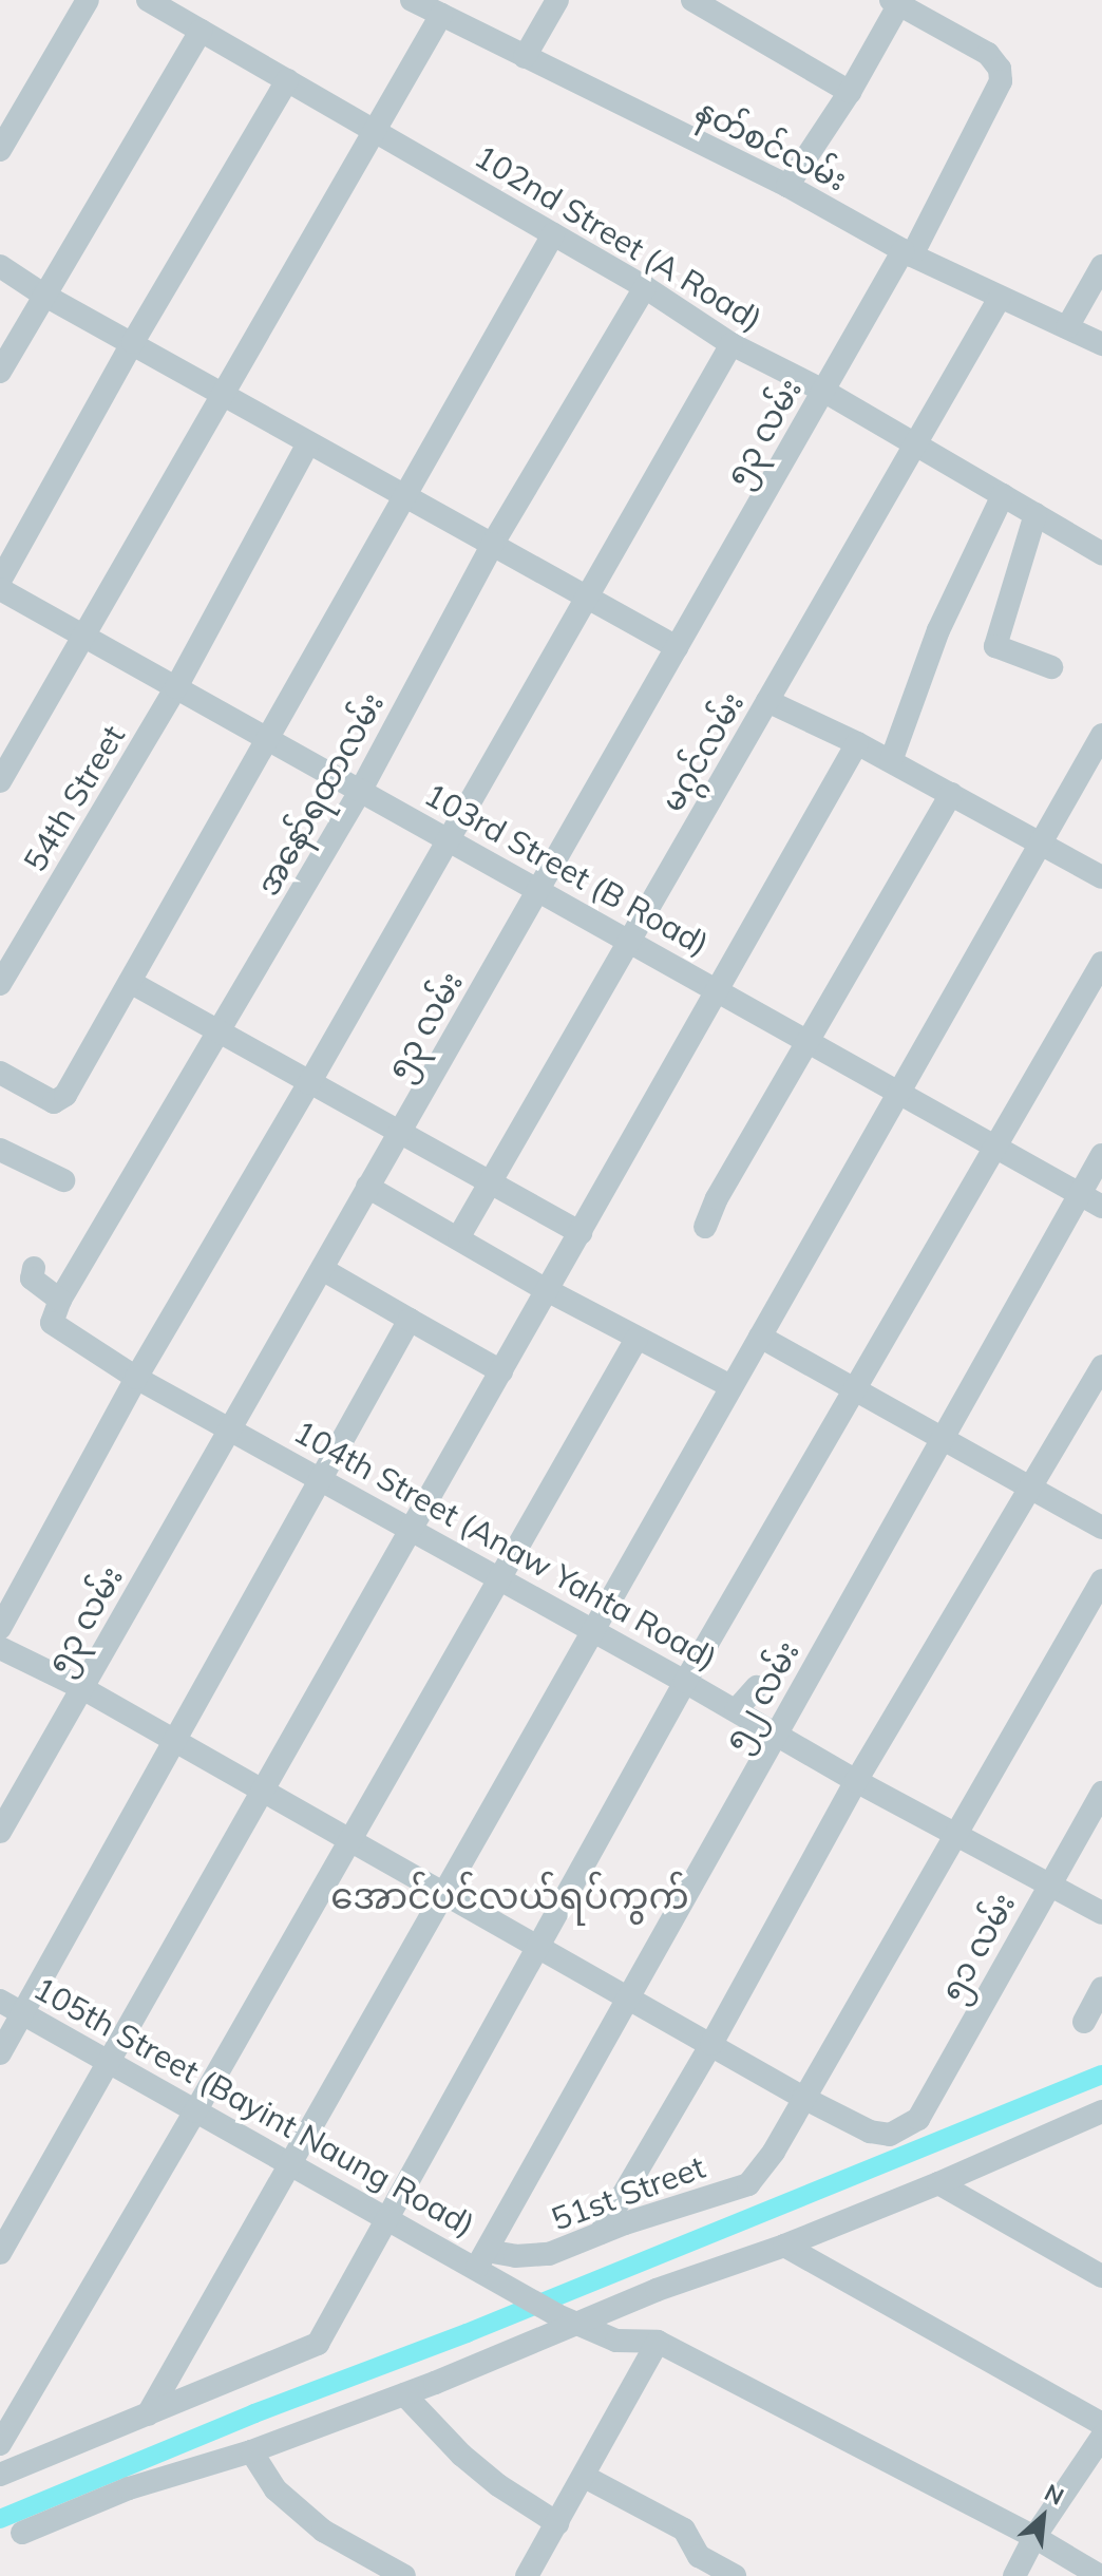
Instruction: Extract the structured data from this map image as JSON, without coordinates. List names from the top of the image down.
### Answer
{
  "streets": {
    "street": [
      "နတ်စင်လမ်း",
      "102nd Street (A Road)",
      "၅၃ လမ်း",
      "မဂ္ဂင်လမ်း",
      "အနော်ရထာလမ်း",
      "54th Street",
      "103rd Street (B Road)",
      "104th Street (Anaw Yahta Road)",
      "၅၂ လမ်း",
      "၅၁ လမ်း",
      "105th Street (Bayint Naung Road)",
      "51st Street"
    ]
  },
  "crossings": [
    ["နတ်စင်လမ်း", "၅၃ လမ်း"],
    ["နတ်စင်လမ်း", "မဂ္ဂင်လမ်း"],
    ["102nd Street (A Road)", "၅၃ လမ်း"],
    ["102nd Street (A Road)", "မဂ္ဂင်လမ်း"],
    ["102nd Street (A Road)", "အနော်ရထာလမ်း"],
    ["၅၃ လမ်း", "103rd Street (B Road)"],
    ["၅၃ လမ်း", "104th Street (Anaw Yahta Road)"],
    ["မဂ္ဂင်လမ်း", "103rd Street (B Road)"],
    ["အနော်ရထာလမ်း", "103rd Street (B Road)"],
    ["အနော်ရထာလမ်း", "104th Street (Anaw Yahta Road)"],
    ["54th Street", "103rd Street (B Road)"],
    ["103rd Street (B Road)", "၅၂ လမ်း"],
    ["104th Street (Anaw Yahta Road)", "၅၂ လမ်း"],
    ["104th Street (Anaw Yahta Road)", "၅၁ လမ်း"],
    ["104th Street (Anaw Yahta Road)", "51st Street"],
    ["၅၂ လမ်း", "105th Street (Bayint Naung Road)"],
    ["၅၂ လမ်း", "51st Street"],
    ["၅၁ လမ်း", "51st Street"],
    ["105th Street (Bayint Naung Road)", "51st Street"]
  ],
  "districts": ["အောင်ပင်လယ်ရပ်ကွက်"],
  "north": "top right"
}
